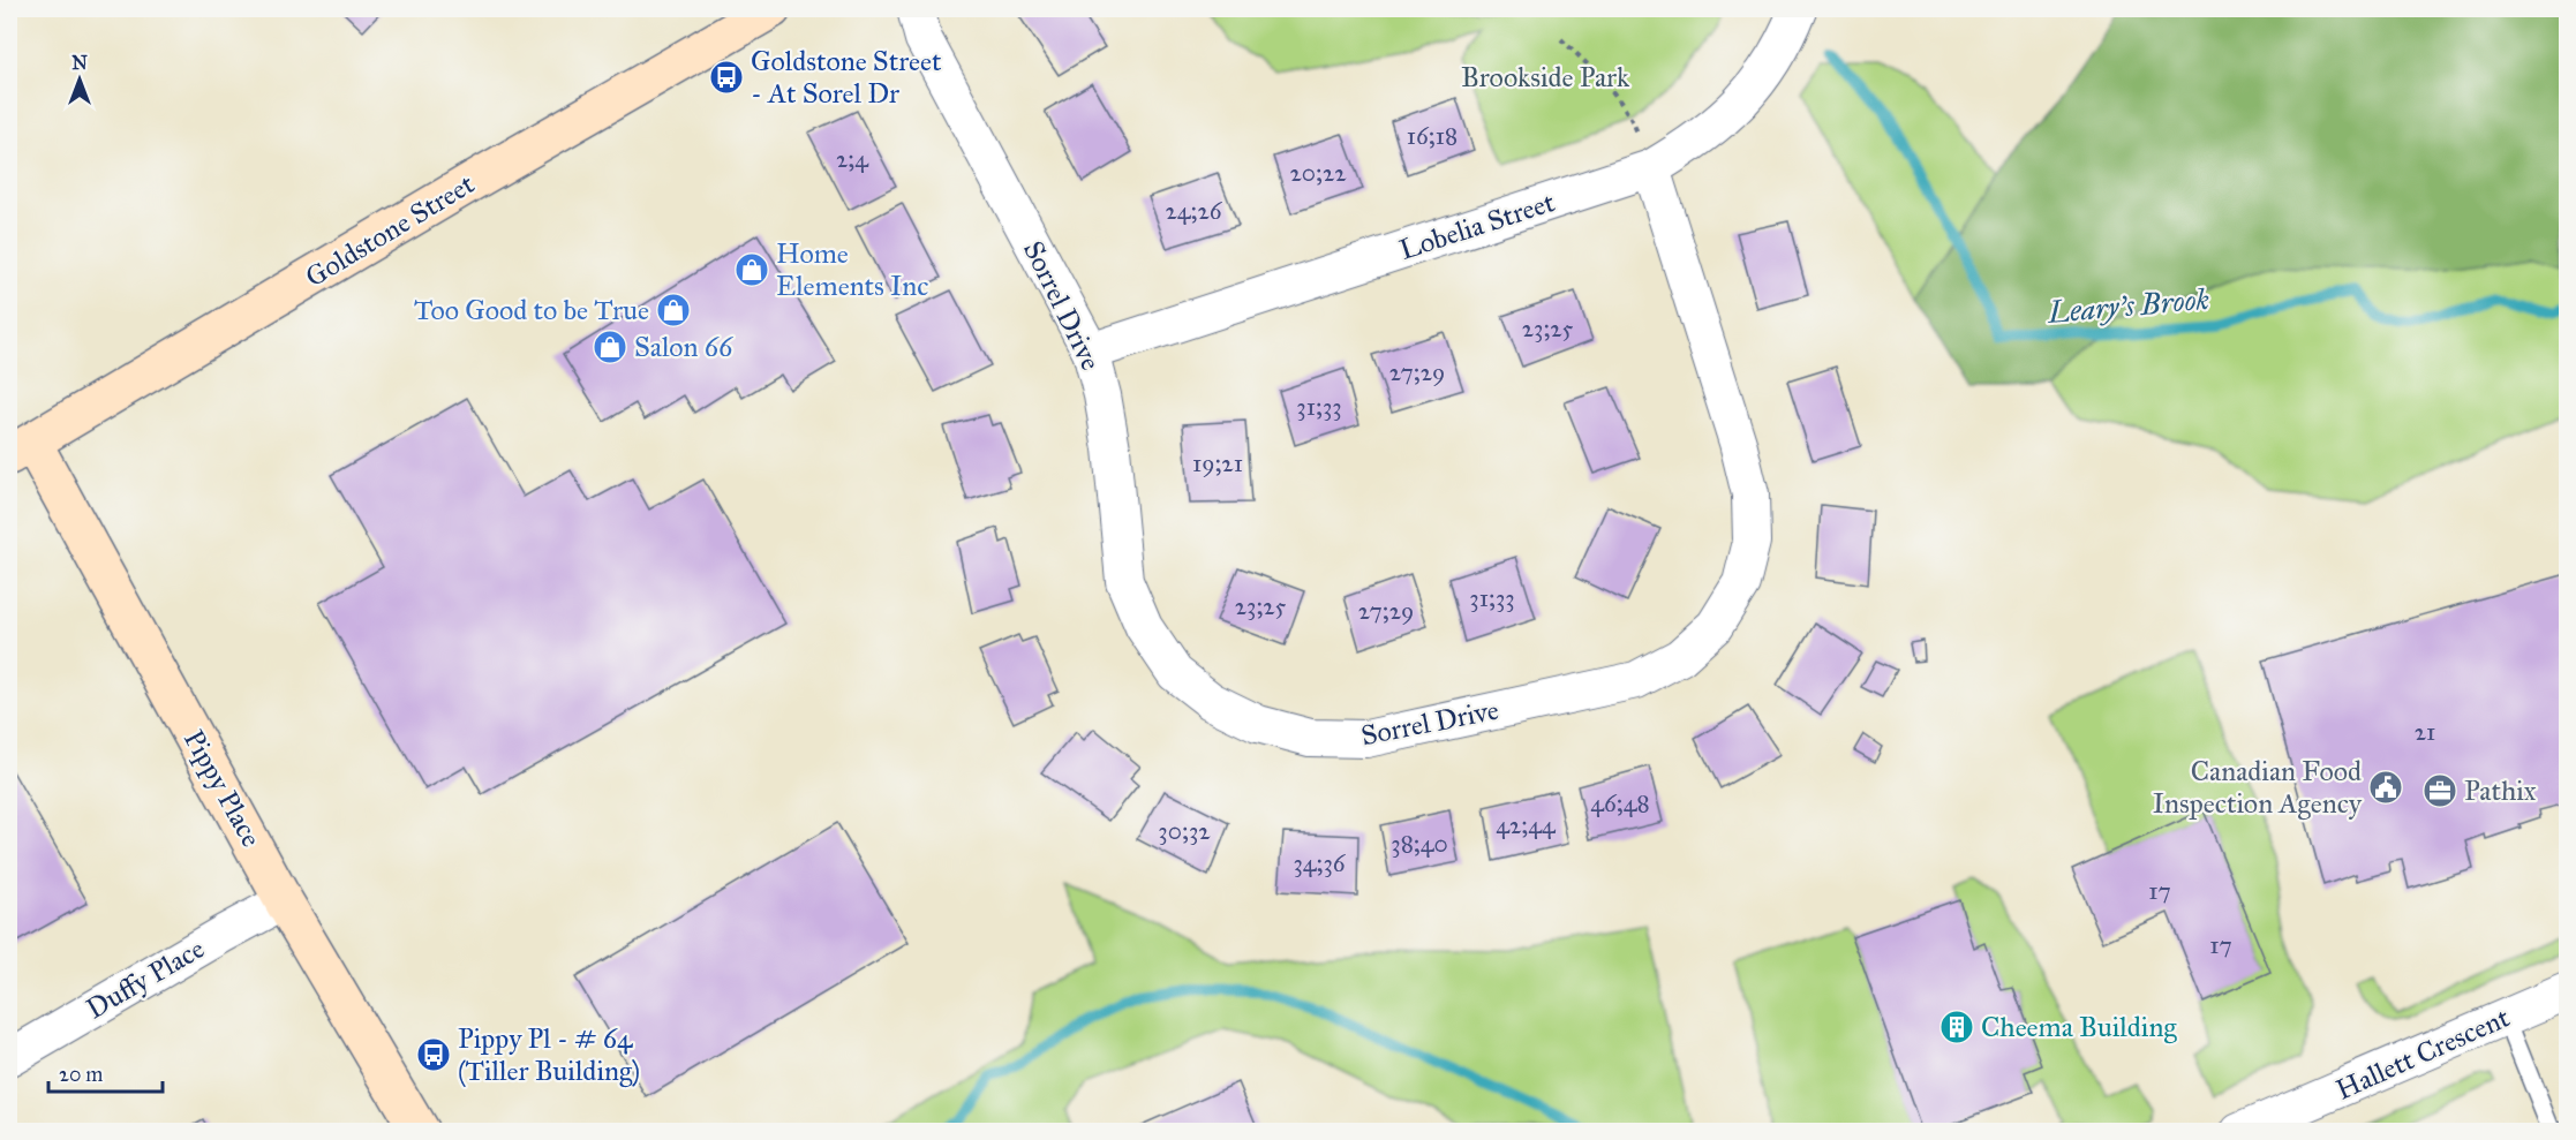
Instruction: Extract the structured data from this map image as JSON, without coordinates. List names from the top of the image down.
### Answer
{
  "streets": {
    "main road": ["Goldstone Street", "Pippy Place"],
    "street": [
      "Lobelia Street",
      "Sorrel Drive",
      "Duffy Place",
      "Hallett Crescent"
    ]
  },
  "crossings": [
    ["Lobelia Street", "Sorrel Drive"],
    ["Goldstone Street", "Pippy Place"],
    ["Pippy Place", "Duffy Place"]
  ],
  "water": ["Leary's Brook"],
  "parks": ["Brookside Park"],
  "places": {
    "bus stop": ["Goldstone Street - At Sorel Dr", "Pippy Pl - # 64 (Tiller Building)"],
    "shop": ["Home Elements Inc", "Too Good to be True", "Salon 66"],
    "public building": ["Canadian Food Inspection Agency"],
    "office": ["Pathix"],
    "building": ["Cheema Building"]
  },
  "house_numbers": [
    "16;18",
    "2;4",
    "20;22",
    "24;26",
    "23;25",
    "27;29",
    "31;33",
    "19;21",
    "31;33",
    "23;25",
    "27;29",
    "21",
    "46;48",
    "42;44",
    "30;32",
    "38;40",
    "34;36",
    "17",
    "17"
  ],
  "scale_bar": "20 m",
  "north": "top"
}
